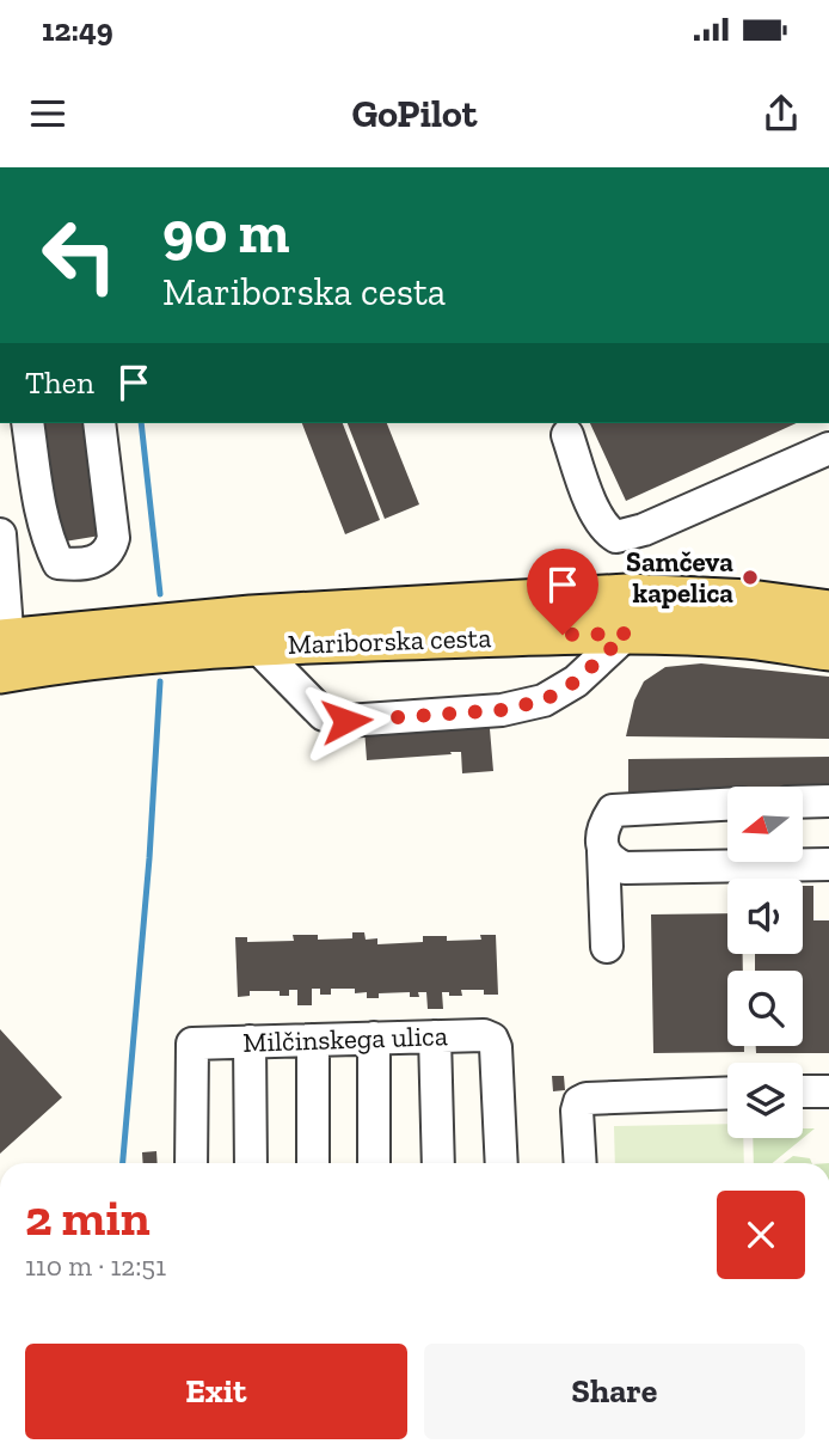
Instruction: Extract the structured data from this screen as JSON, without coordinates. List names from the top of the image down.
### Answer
{
  "streets": {
    "main road": ["Mariborska cesta"],
    "street": ["Milčinskega ulica"]
  },
  "places": ["Samčeva kapelica"],
  "north": "left",
  "page": {
    "status": "12:49",
    "header": "GoPilot",
    "turn": ["90 m", "Mariborska cesta"],
    "then": "Then",
    "heading": ["2 min", "110 m · 12:51"],
    "buttons": ["Exit", "Share"]
  }
}
